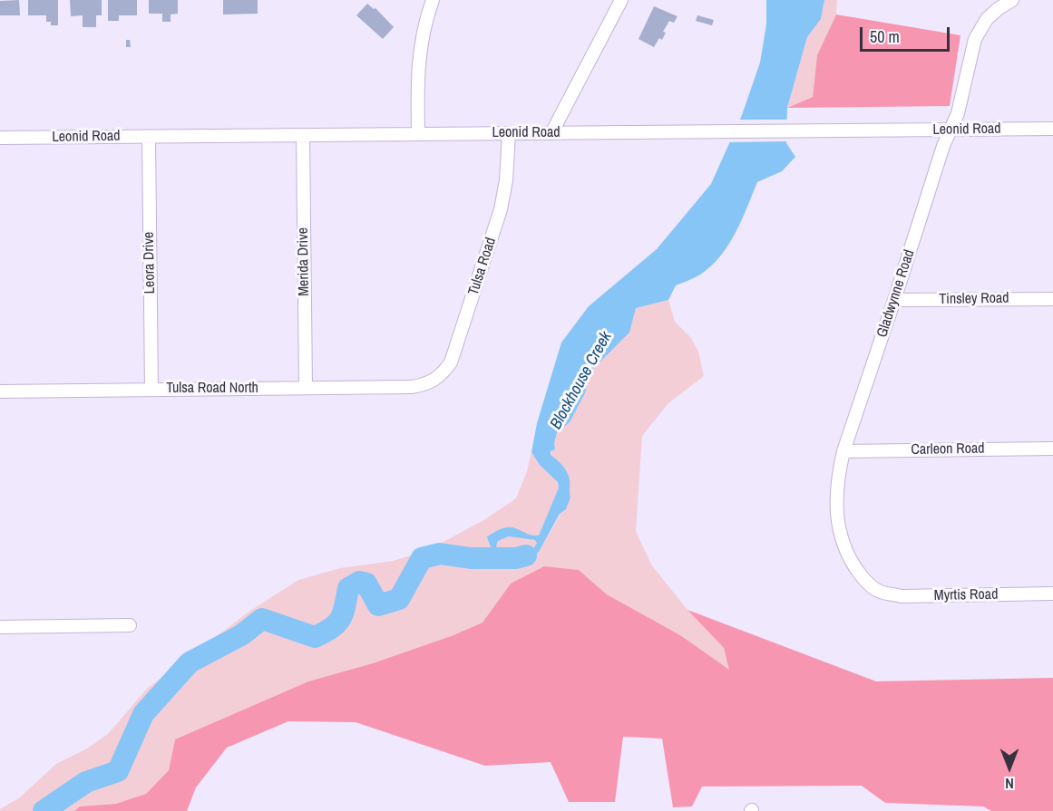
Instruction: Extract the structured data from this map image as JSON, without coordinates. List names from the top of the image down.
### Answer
{
  "streets": {
    "street": [
      "Leonid Road",
      "Merida Drive",
      "Leora Drive",
      "Tulsa Road",
      "Gladwynne Road",
      "Tinsley Road",
      "Tulsa Road North",
      "Carleon Road",
      "Myrtis Road"
    ]
  },
  "crossings": [
    ["Leonid Road", "Merida Drive"],
    ["Leonid Road", "Leora Drive"],
    ["Leonid Road", "Tulsa Road"],
    ["Leonid Road", "Gladwynne Road"],
    ["Merida Drive", "Tulsa Road North"],
    ["Leora Drive", "Tulsa Road North"],
    ["Tulsa Road", "Tulsa Road North"],
    ["Gladwynne Road", "Tinsley Road"],
    ["Gladwynne Road", "Carleon Road"],
    ["Gladwynne Road", "Myrtis Road"]
  ],
  "water": ["Blockhouse Creek"],
  "scale_bar": "50 m",
  "north": "bottom"
}
